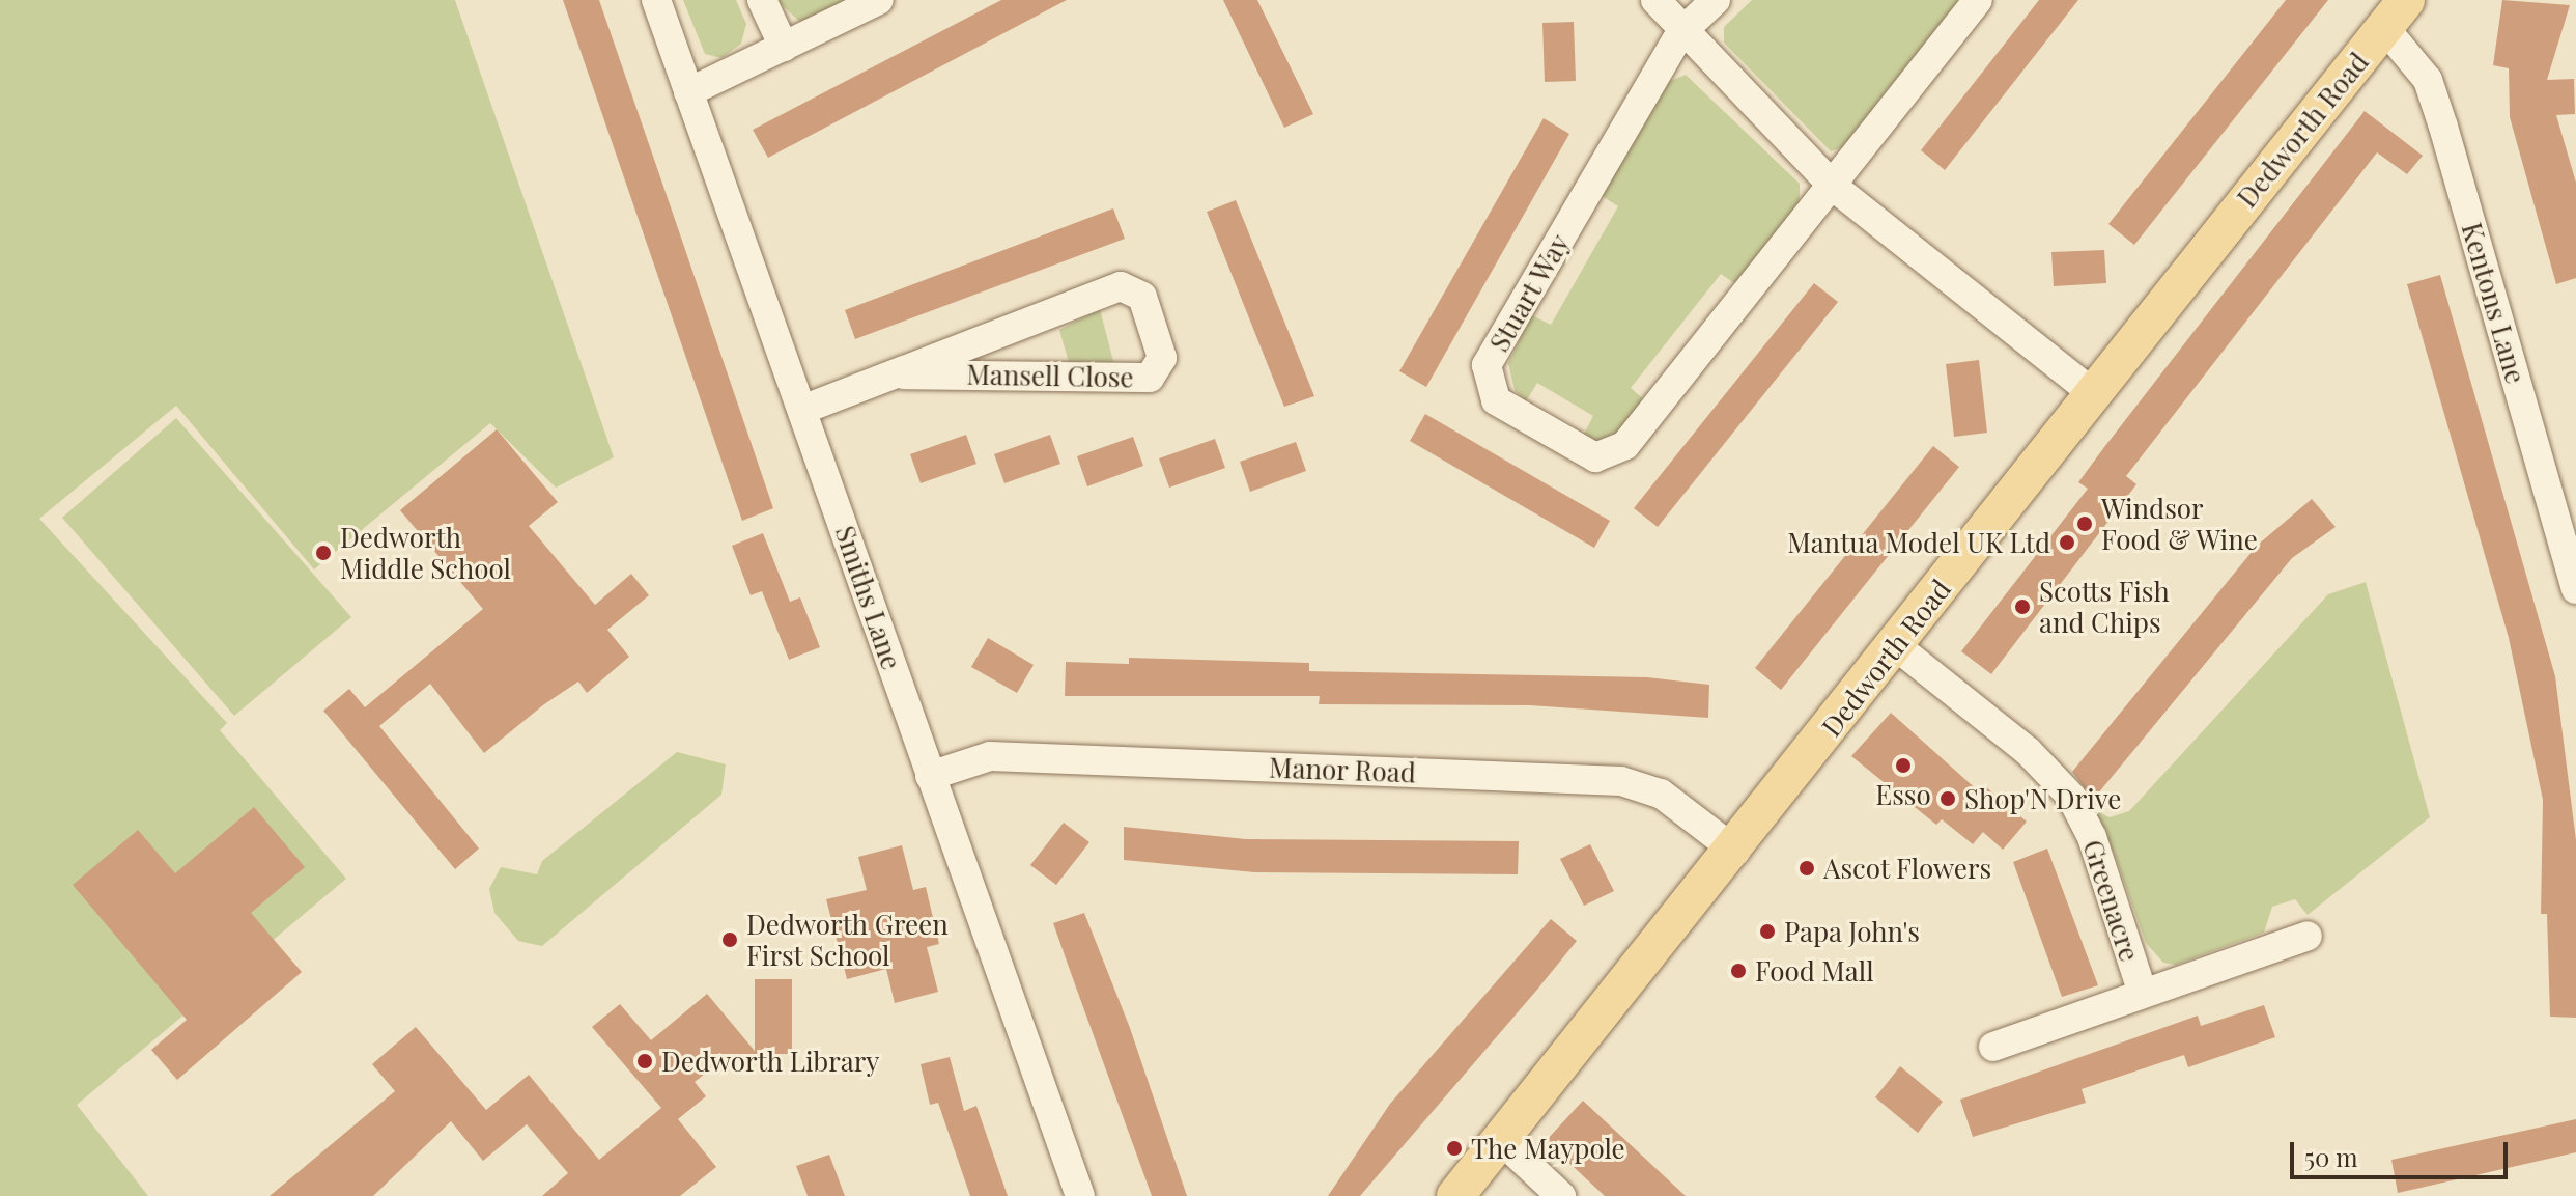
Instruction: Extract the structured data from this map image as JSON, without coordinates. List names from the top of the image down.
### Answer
{
  "streets": {
    "main road": ["Dedworth Road"],
    "street": [
      "Stuart Way",
      "Kentons Lane",
      "Mansell Close",
      "Smiths Lane",
      "Manor Road",
      "Greenacre"
    ]
  },
  "crossings": [
    ["Dedworth Road", "Kentons Lane"],
    ["Dedworth Road", "Manor Road"],
    ["Dedworth Road", "Greenacre"],
    ["Mansell Close", "Smiths Lane"],
    ["Smiths Lane", "Manor Road"]
  ],
  "places": [
    "Windsor Food & Wine",
    "Mantua Model UK Ltd",
    "Dedworth Middle School",
    "Scotts Fish and Chips",
    "Esso",
    "Shop'N Drive",
    "Ascot Flowers",
    "Papa John's",
    "Dedworth Green First School",
    "Food Mall",
    "Dedworth Library",
    "The Maypole"
  ],
  "scale_bar": "50 m"
}
